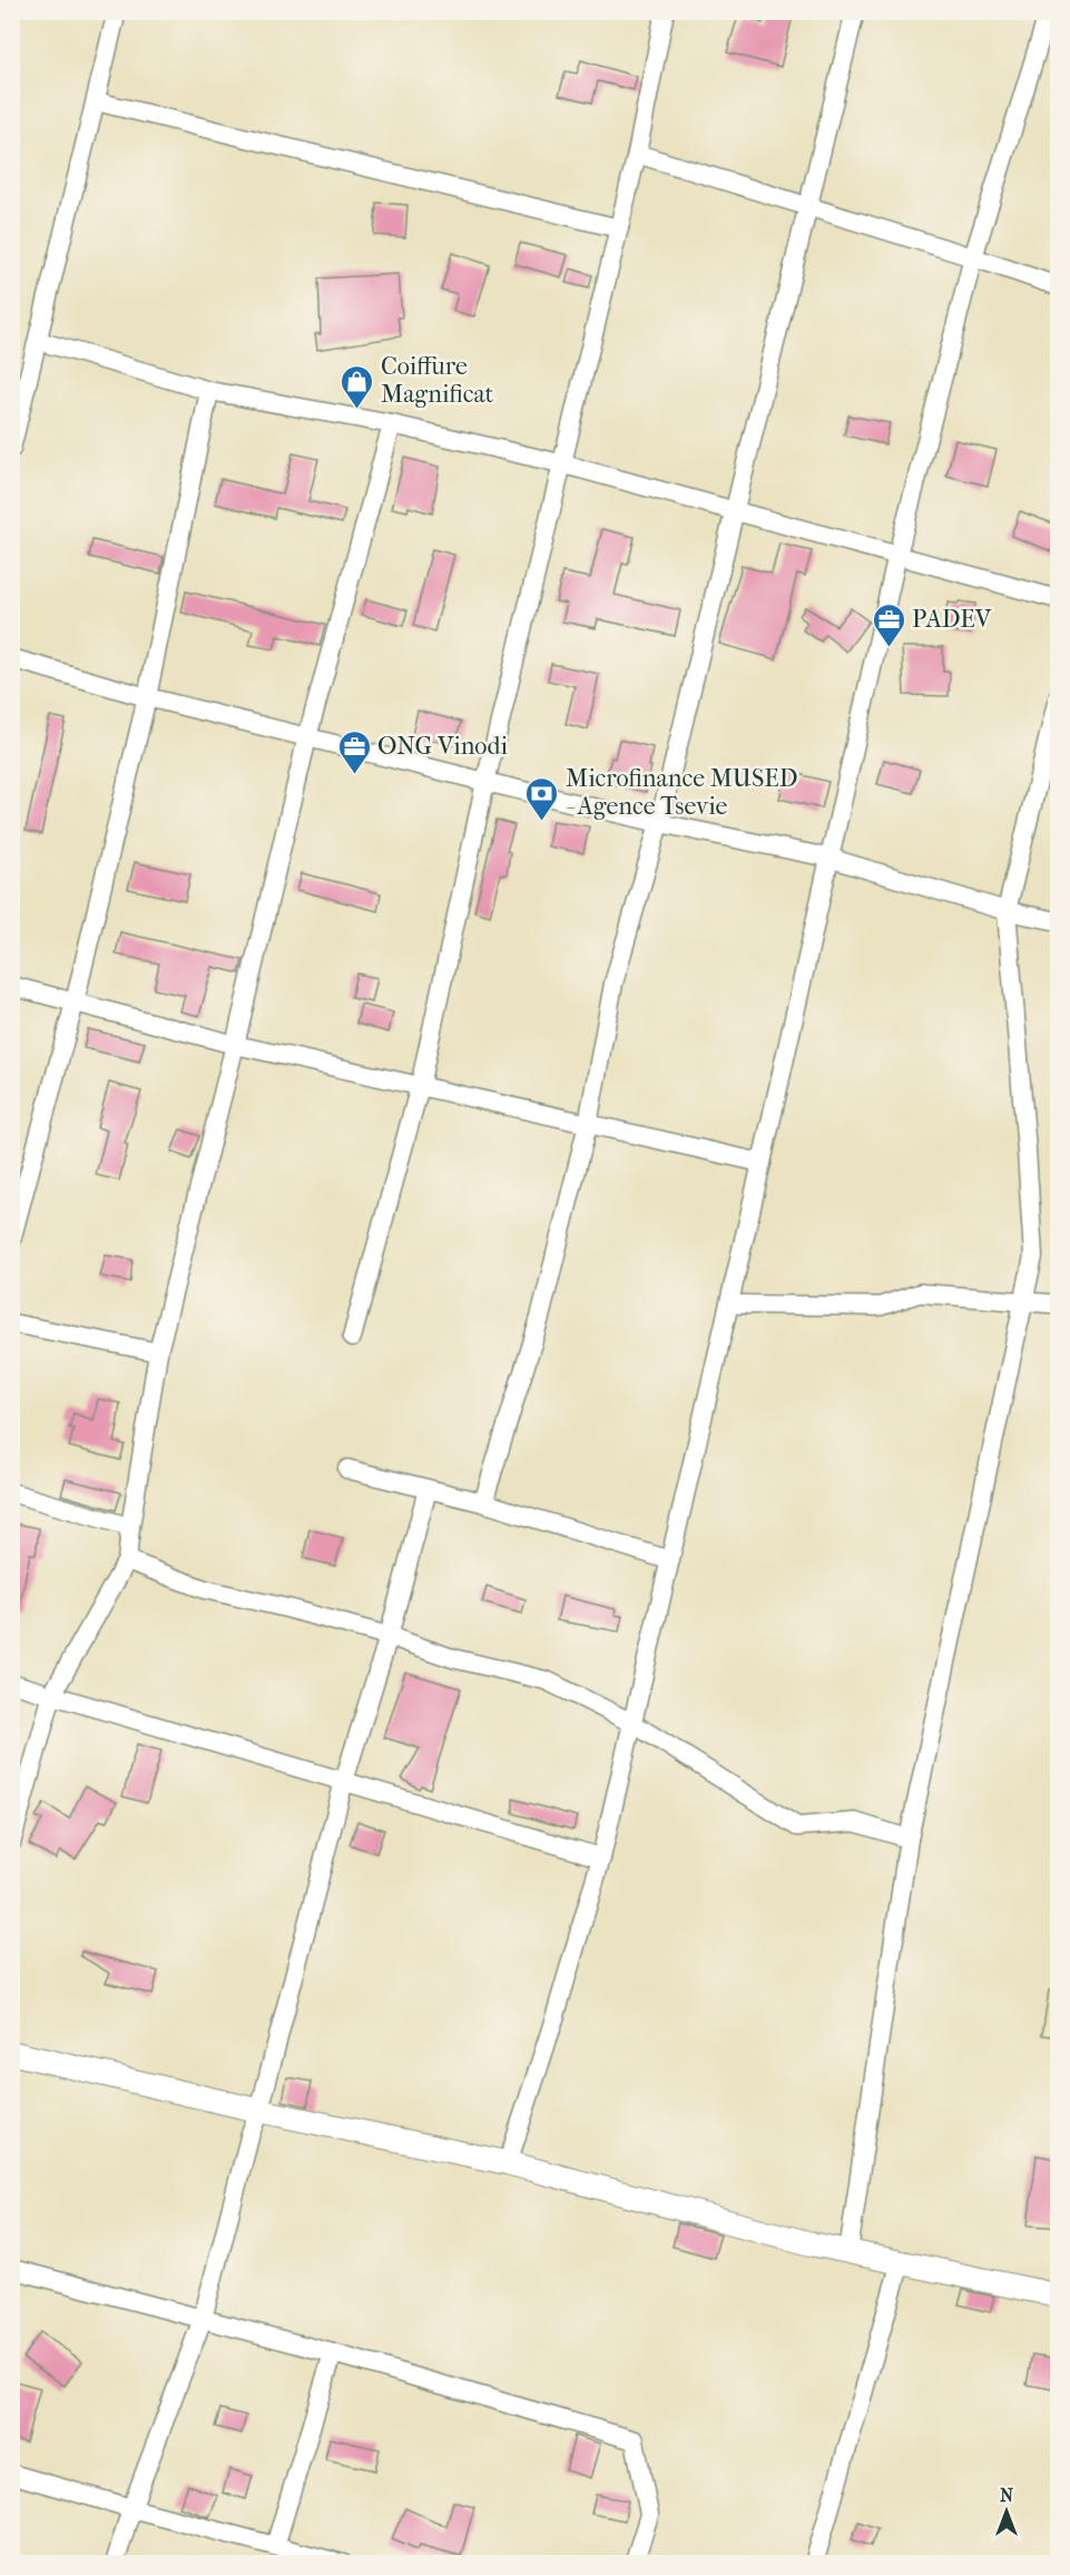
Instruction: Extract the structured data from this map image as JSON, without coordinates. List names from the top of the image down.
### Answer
{
  "places": {
    "shop": ["Coiffure Magnificat"],
    "office": ["PADEV", "ONG Vinodi"],
    "bank": ["Microfinance MUSED - Agence Tsevie"]
  },
  "north": "top"
}
